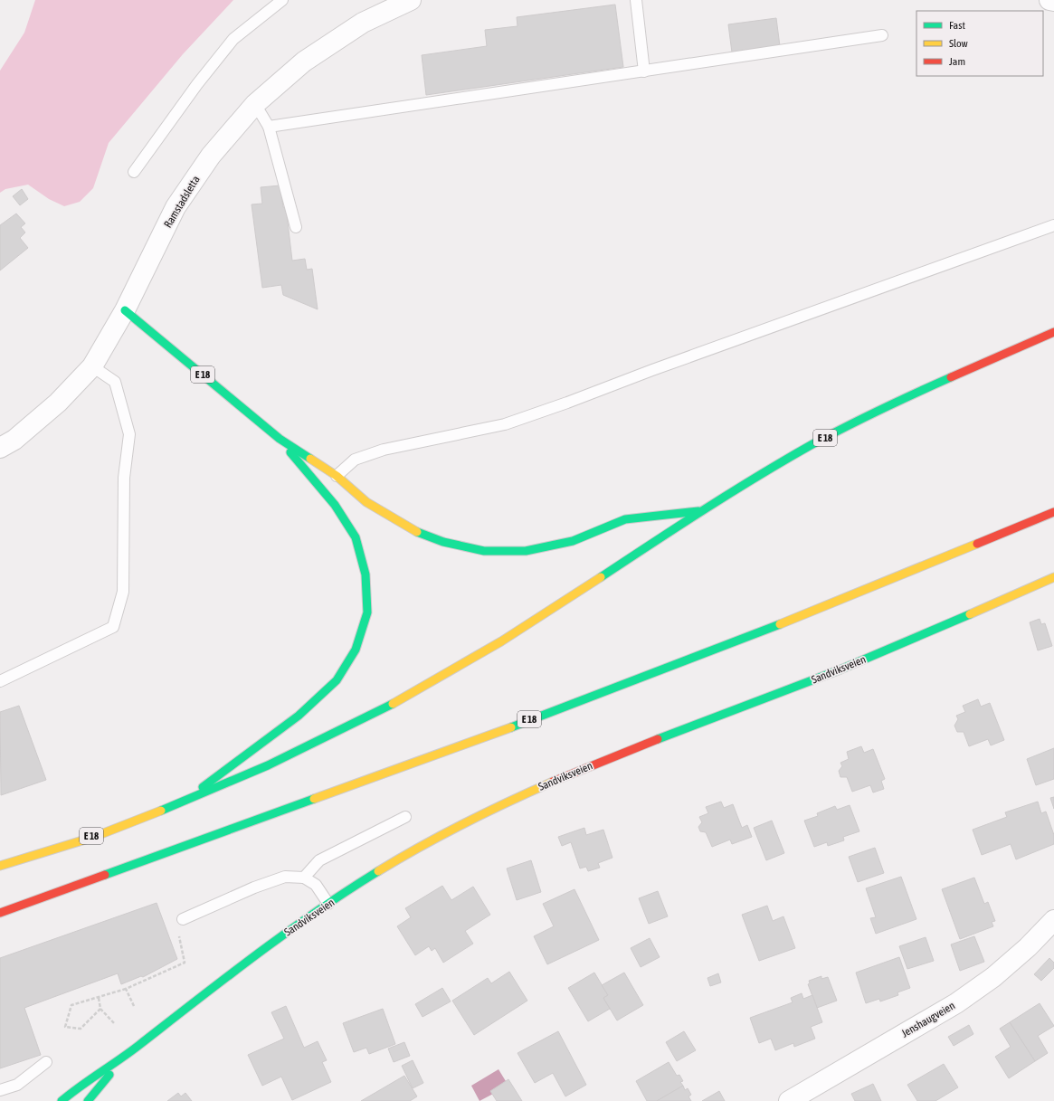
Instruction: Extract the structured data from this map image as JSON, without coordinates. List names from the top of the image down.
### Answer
{
  "streets": {
    "main road": ["E 18", "Sandviksveien"],
    "street": ["Ramstadsletta", "Jenshaugveien"]
  },
  "crossings": [
    ["Ramstadsletta", "E 18"]
  ],
  "legend": ["Fast", "Slow", "Jam"]
}
